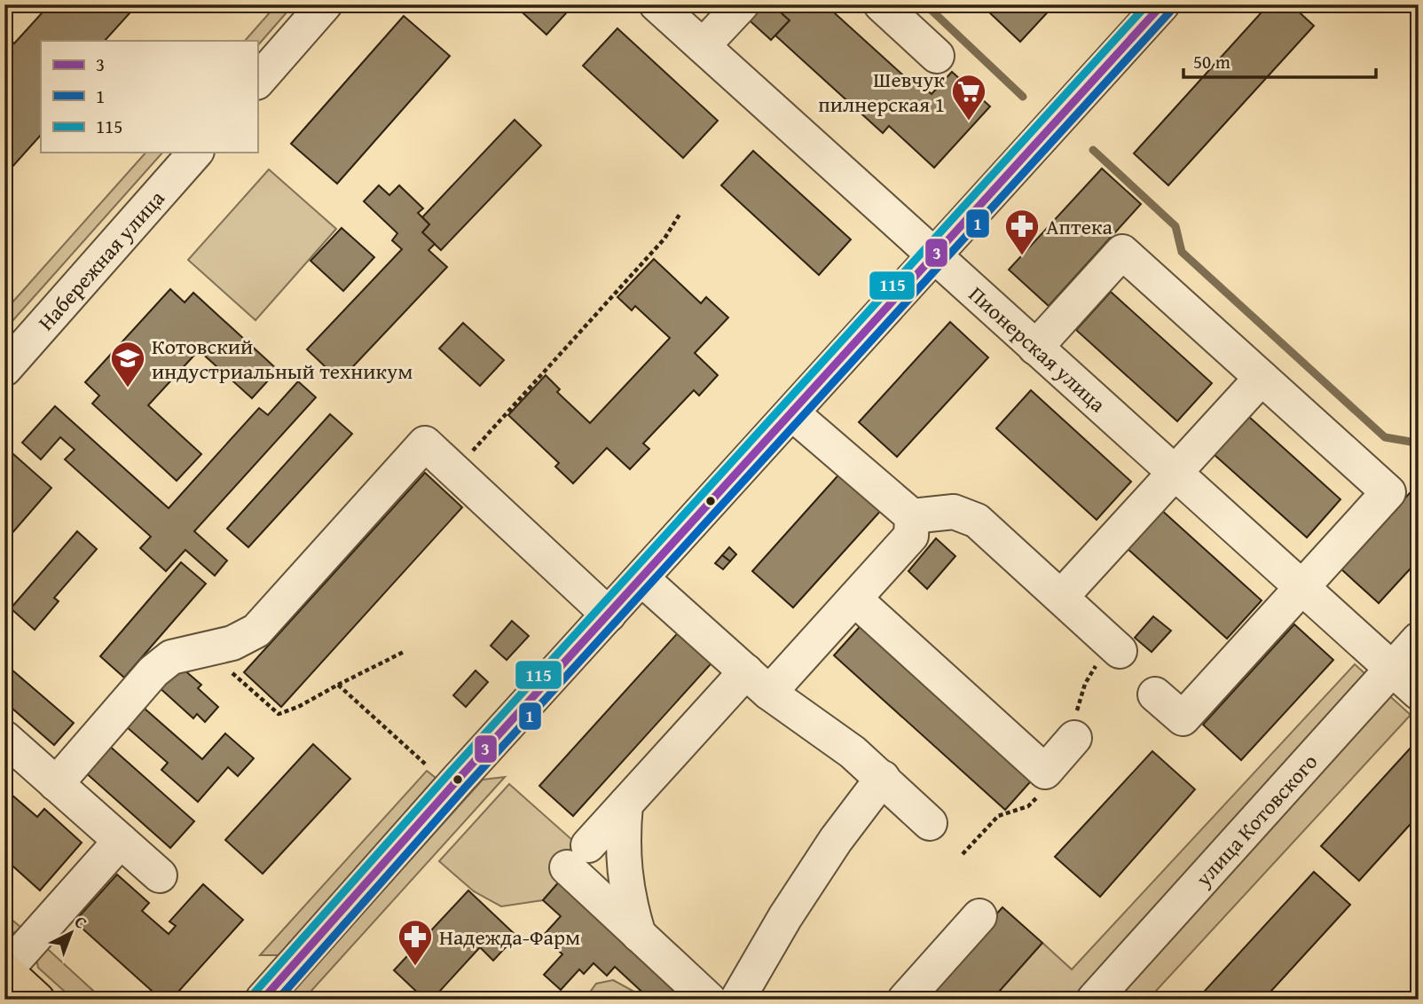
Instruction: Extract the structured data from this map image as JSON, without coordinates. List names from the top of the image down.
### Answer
{
  "streets": {
    "street": ["Набережная улица", "Пионерская улица", "улица Котовского"]
  },
  "crossings": [
    ["Пионерская улица", "улица Котовского"]
  ],
  "places": {
    "supermarket": ["Шевчук пилнерская 1"],
    "pharmacy": ["Аптека", "Надежда-Фарм"],
    "school or university": ["Котовский индустриальный техникум"]
  },
  "lines": ["transit line 3", "transit line 115", "transit line 1"],
  "legend": ["3", "1", "115"],
  "scale_bar": "50 m",
  "north": "top right"
}
